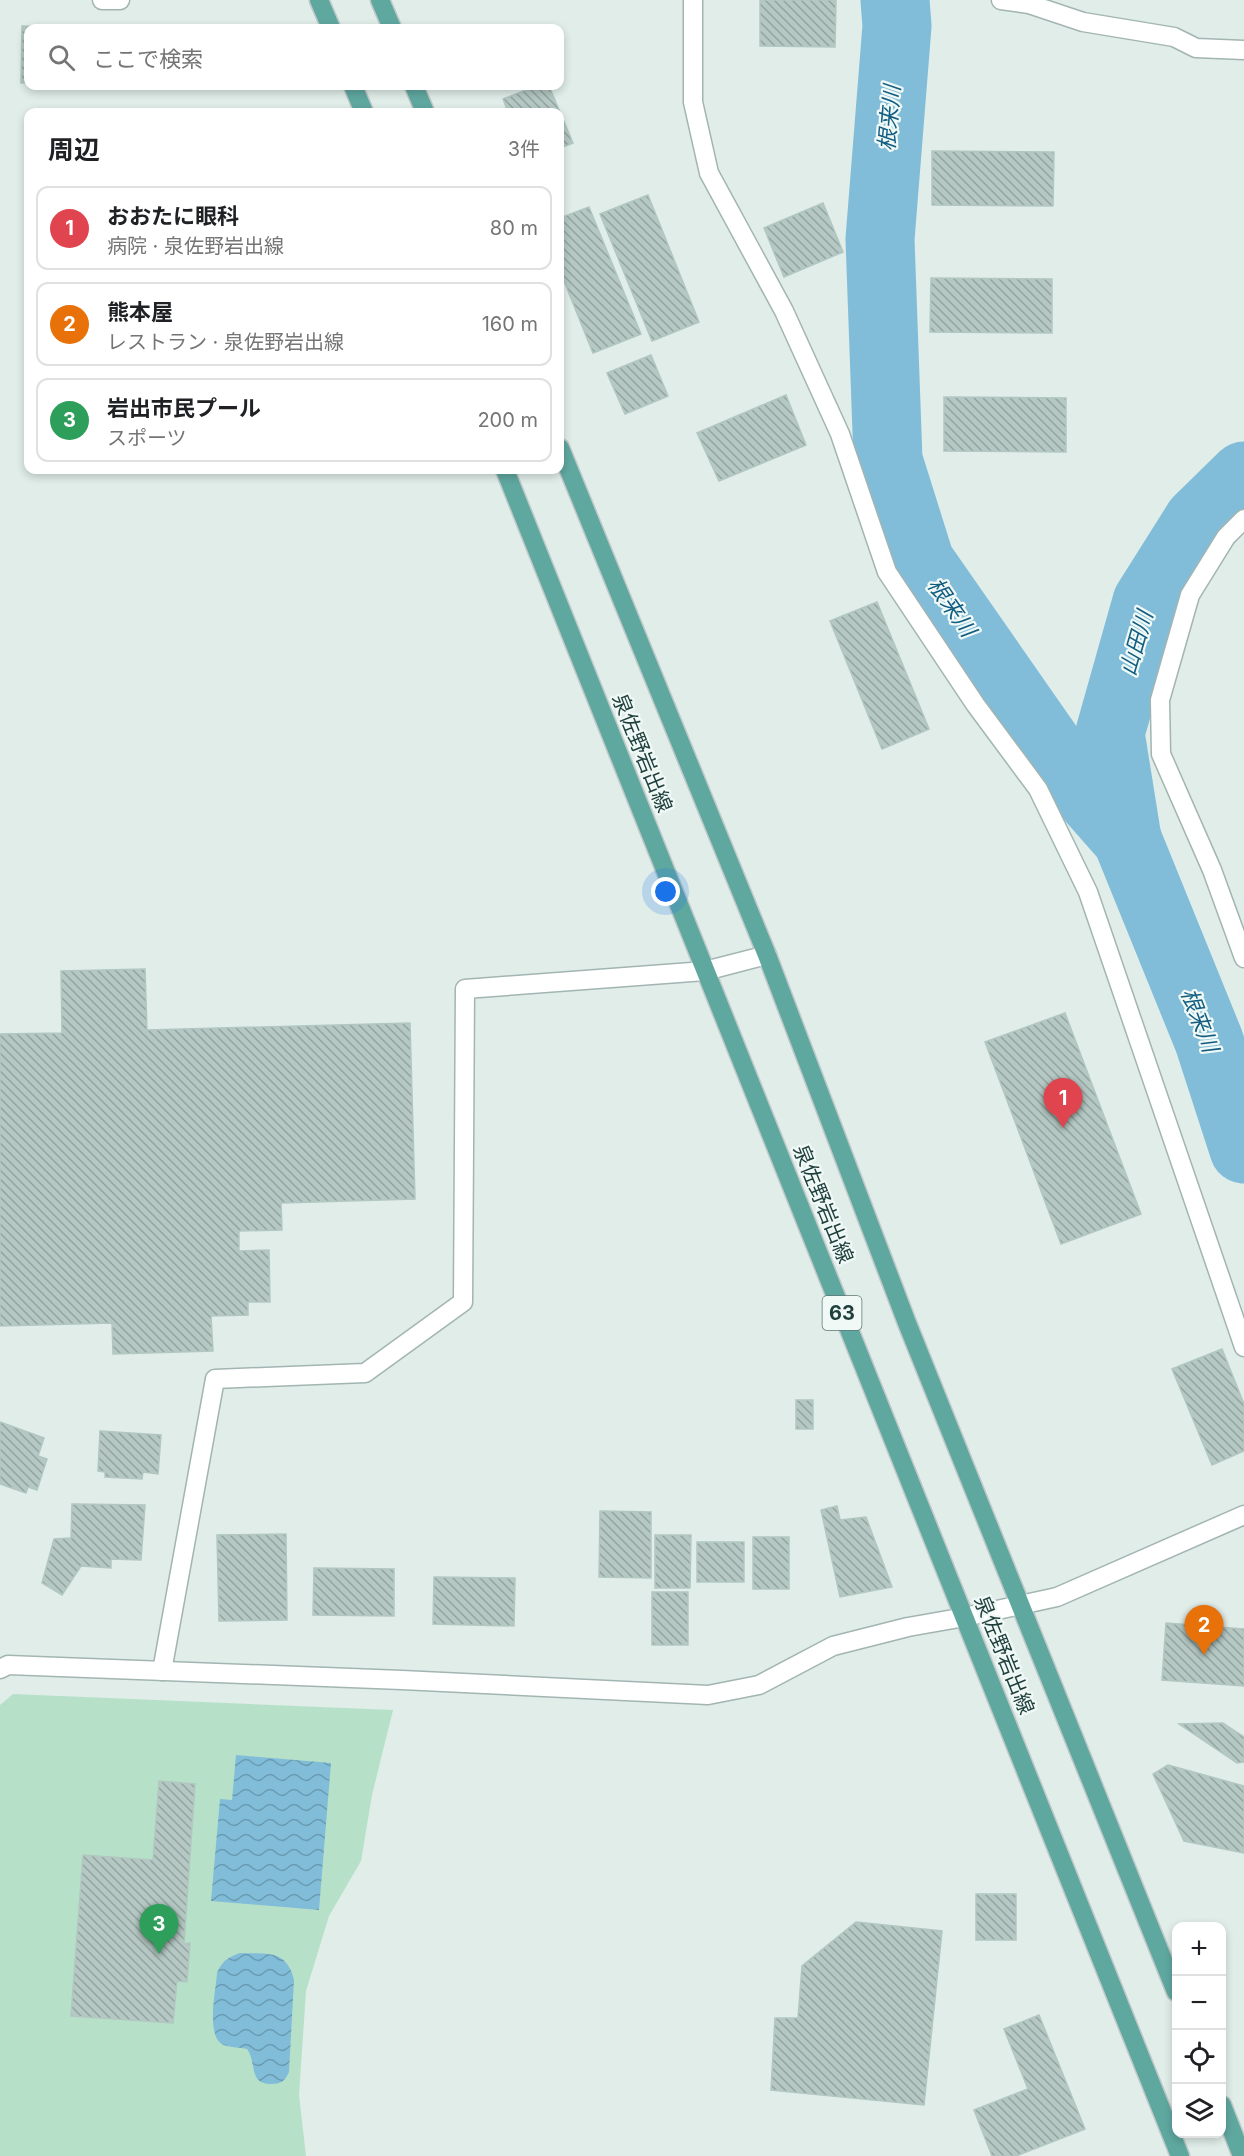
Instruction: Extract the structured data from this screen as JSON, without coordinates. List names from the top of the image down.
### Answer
{
  "streets": {
    "main road": ["泉佐野岩出線", "63"]
  },
  "water": ["根来川", "山田川"],
  "page": {
    "search": "ここで検索",
    "heading": ["周辺", "3件"],
    "list": [
      {
        "mark": "1",
        "name": "おおたに眼科",
        "note": "病院 · 泉佐野岩出線",
        "value": "80 m"
      },
      {
        "mark": "2",
        "name": "熊本屋",
        "note": "レストラン · 泉佐野岩出線",
        "value": "160 m"
      },
      {
        "mark": "3",
        "name": "岩出市民プール",
        "note": "スポーツ",
        "value": "200 m"
      }
    ],
    "pins": ["1", "2", "3"],
    "map_buttons": ["+", "−"]
  }
}
